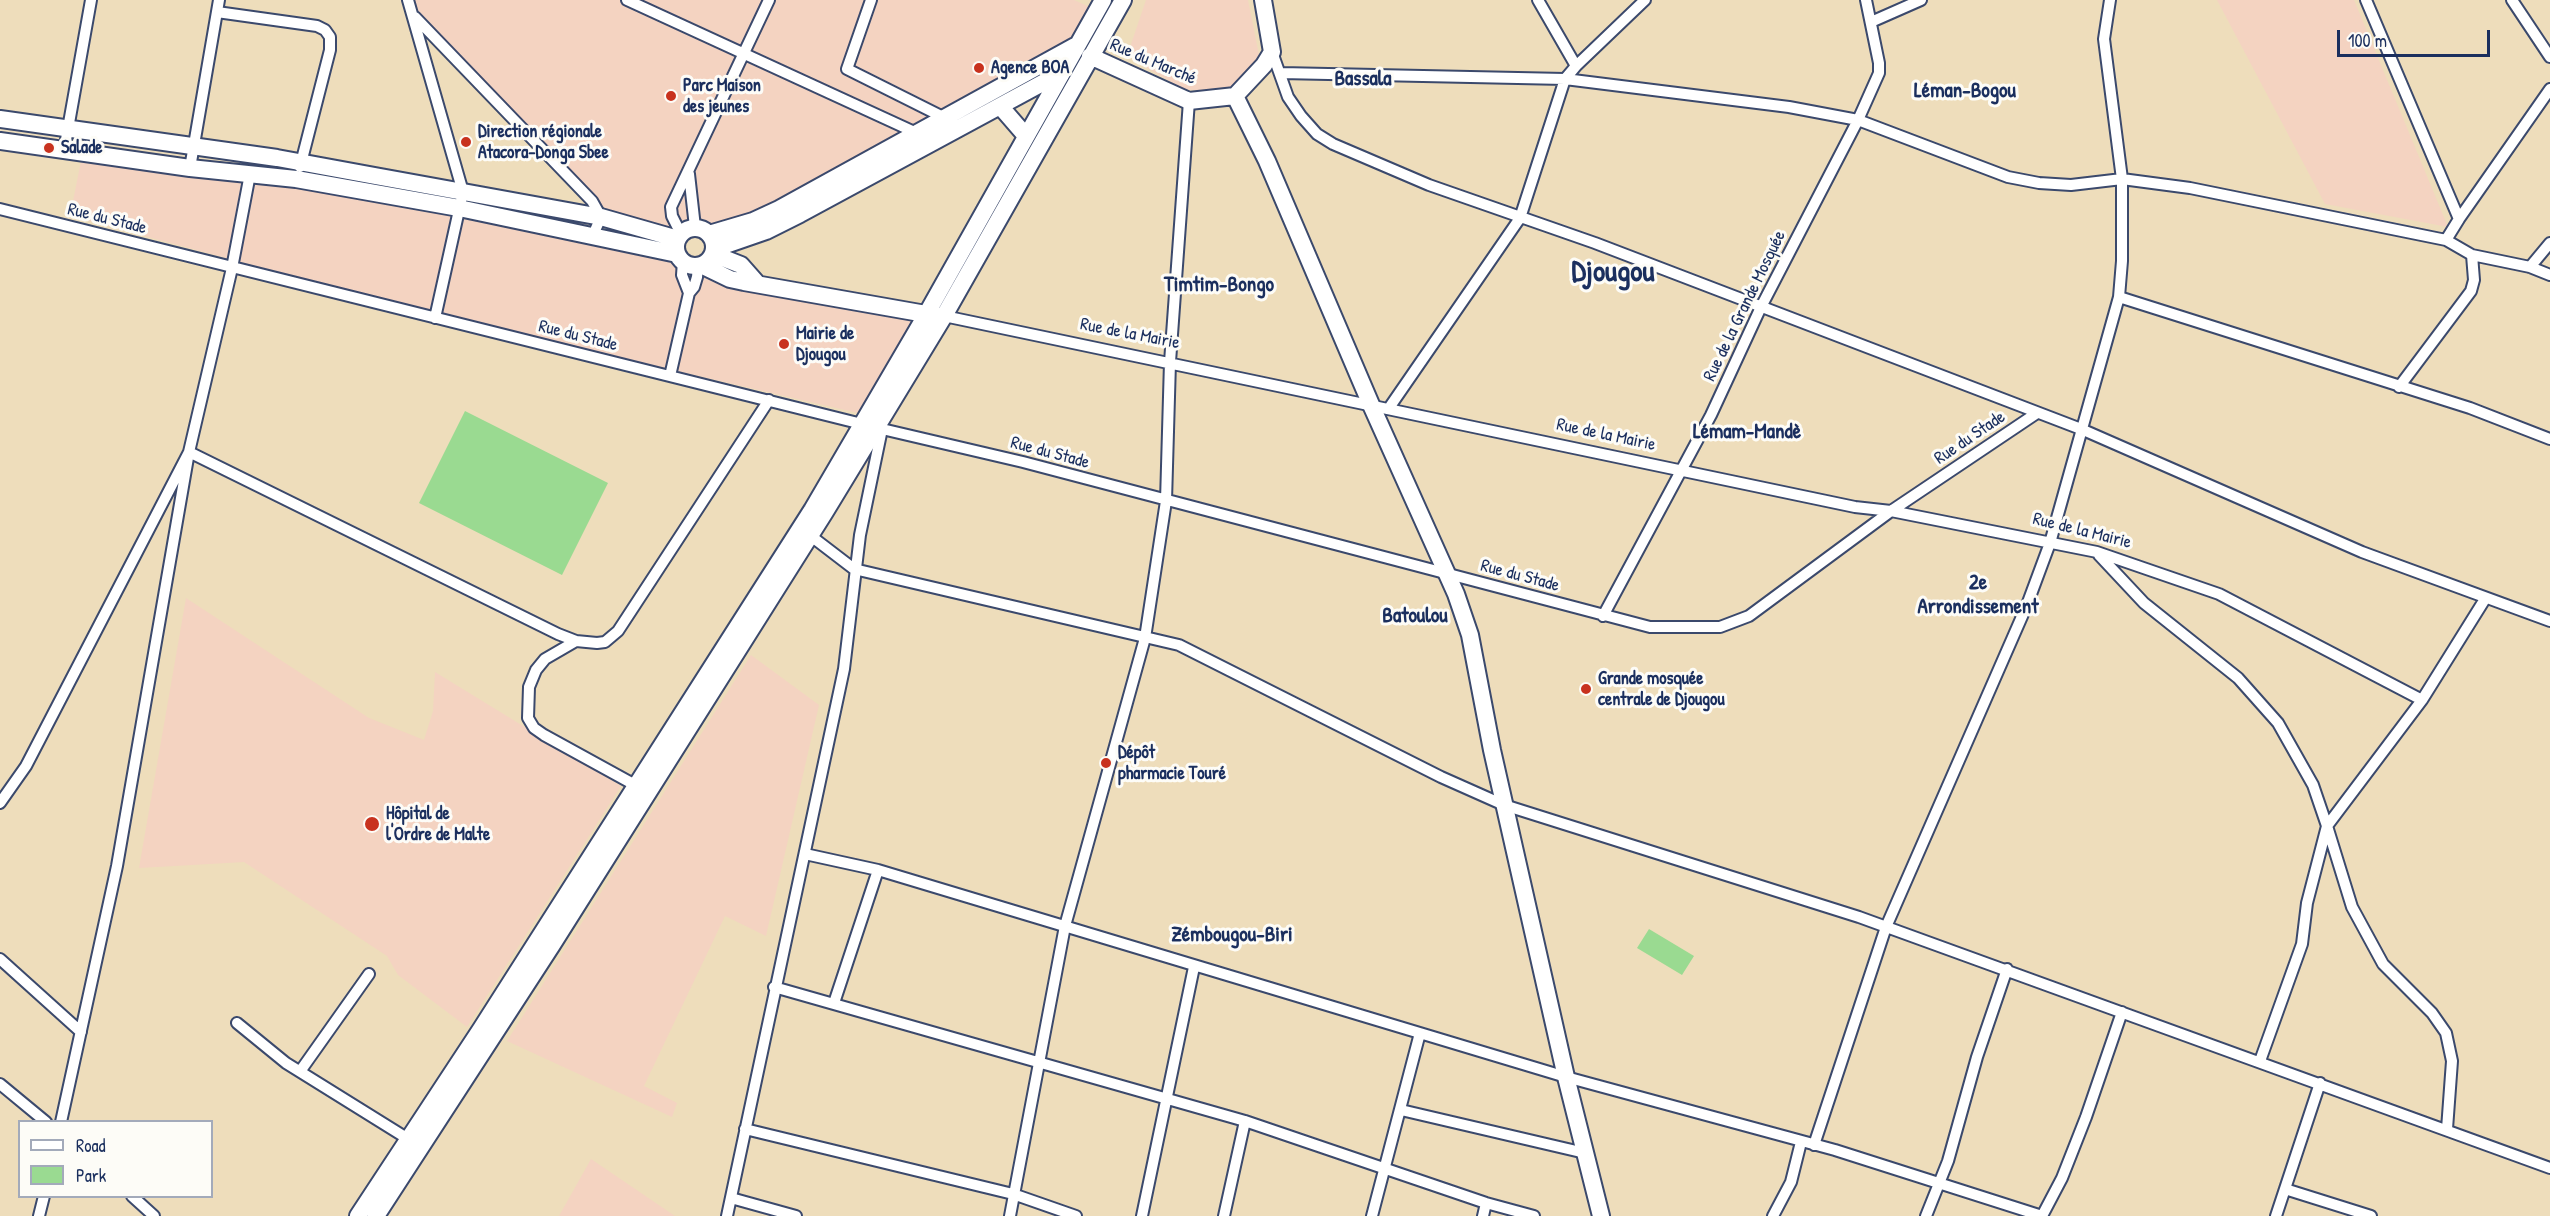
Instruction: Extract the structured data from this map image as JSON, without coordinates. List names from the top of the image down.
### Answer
{
  "streets": {
    "main road": ["Rue du Marché", "Rue de la Mairie"],
    "street": ["Rue du Stade", "Rue de la Grande Mosquée"]
  },
  "crossings": [
    ["Rue du Stade", "Rue de la Grande Mosquée"],
    ["Rue du Stade", "Rue de la Mairie"],
    ["Rue de la Grande Mosquée", "Rue de la Mairie"]
  ],
  "districts": [
    "Bassala",
    "Léman-Bogou",
    "Djougou",
    "Timtim-Bongo",
    "Lémam-Mandè",
    "2e Arrondissement",
    "Batoulou",
    "Zémbougou-Biri"
  ],
  "places": [
    "Agence BOA",
    "Parc Maison des jeunes",
    "Direction régionale Atacora-Donga Sbee",
    "Salade",
    "Mairie de Djougou",
    "Grande mosquée centrale de Djougou",
    "Dépôt pharmacie Touré",
    "Hôpital de l'Ordre de Malte"
  ],
  "legend": ["Road", "Park"],
  "scale_bar": "100 m"
}
